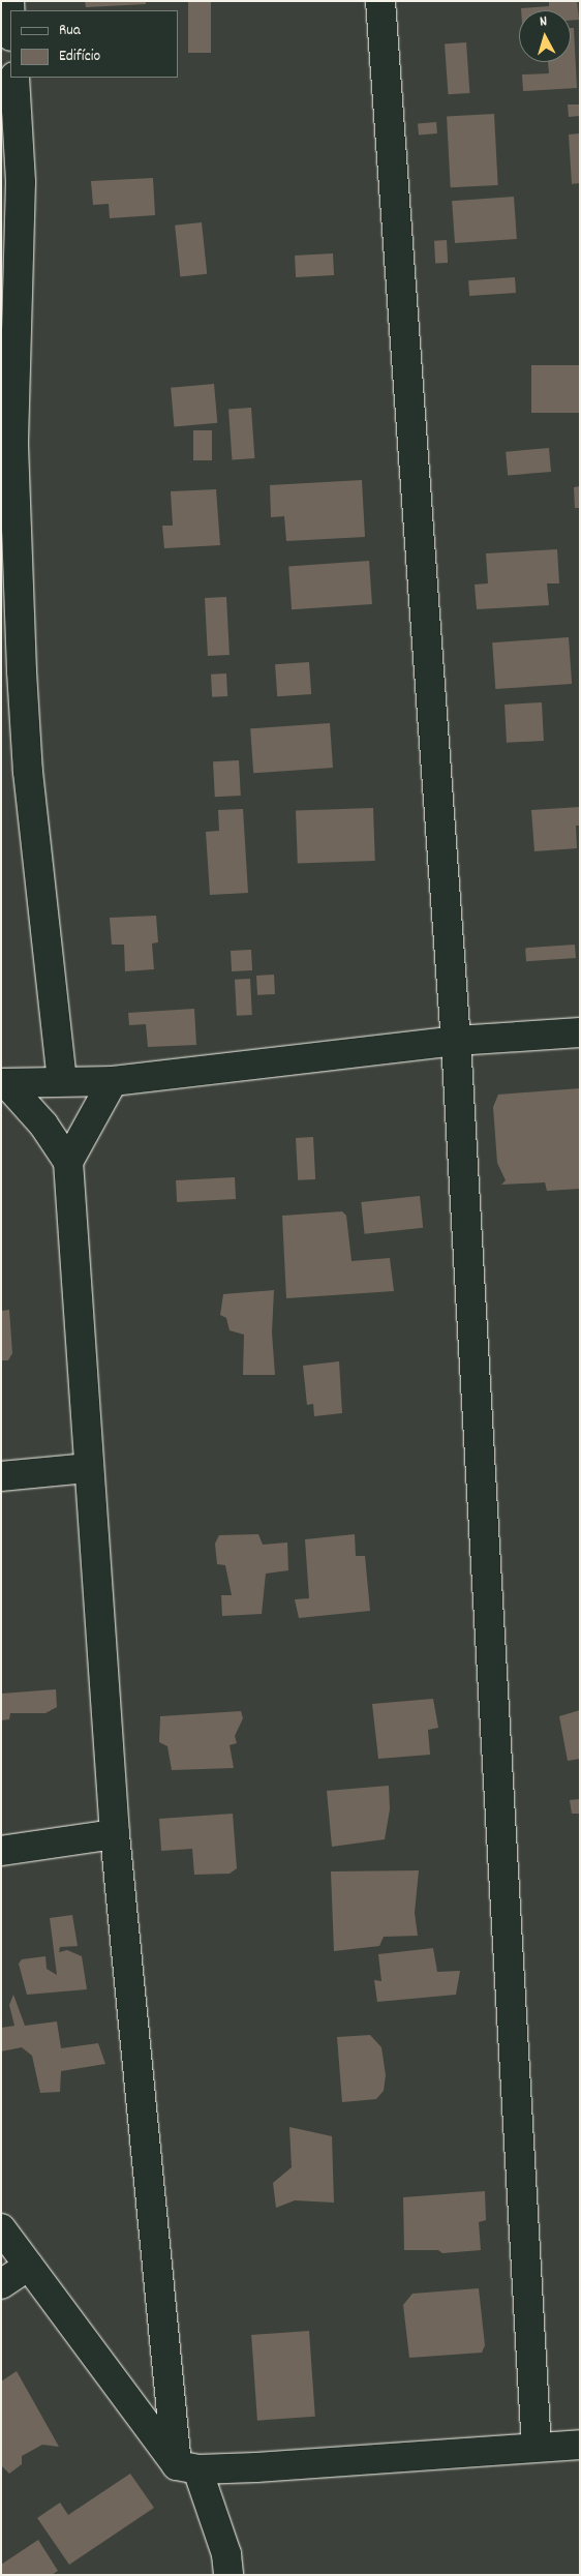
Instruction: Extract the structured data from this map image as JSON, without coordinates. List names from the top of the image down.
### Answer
{
  "legend": ["Rua", "Edifício"],
  "north": "top"
}
